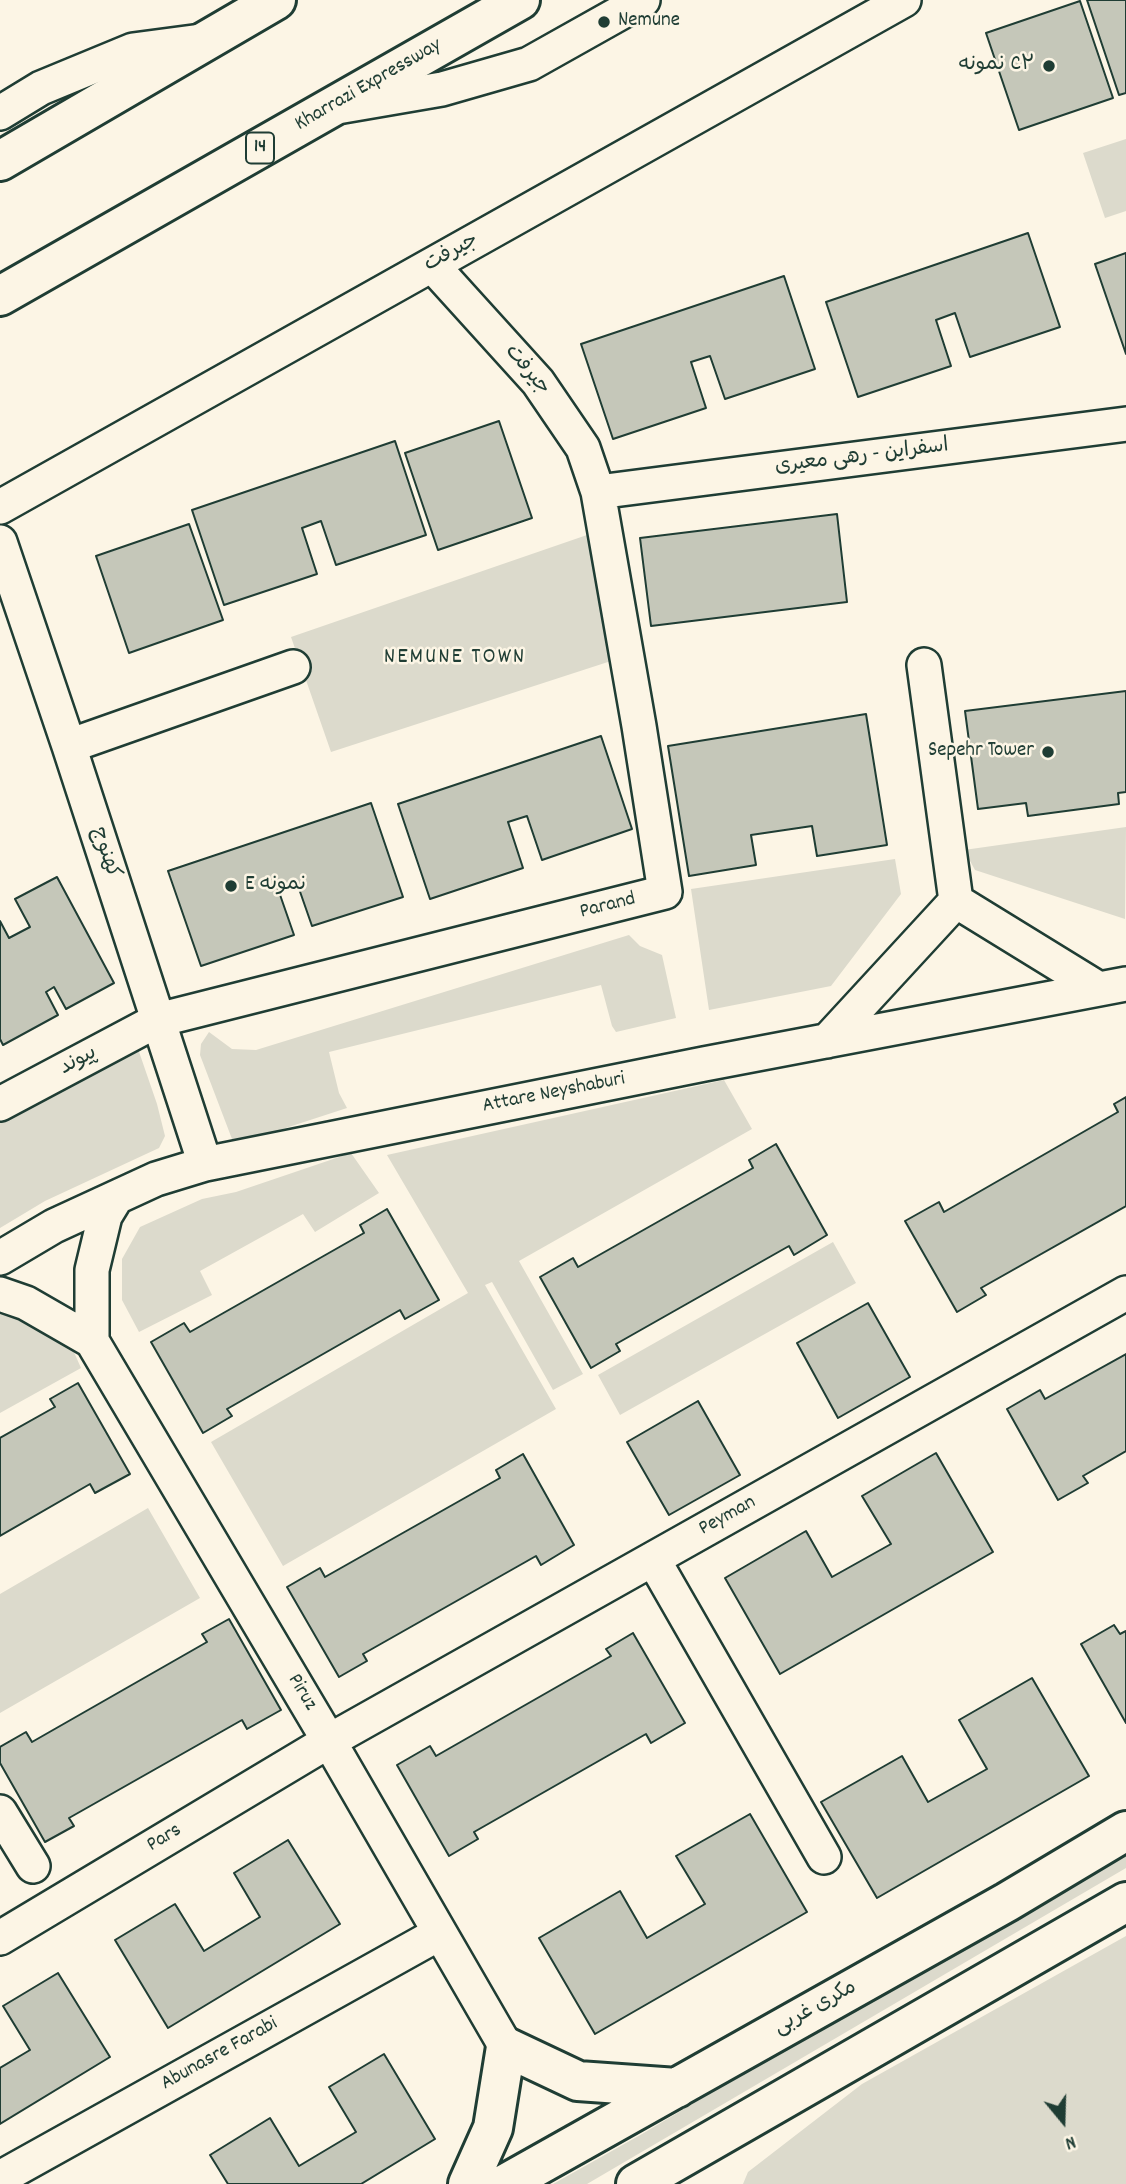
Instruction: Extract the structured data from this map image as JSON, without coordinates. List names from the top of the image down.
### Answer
{
  "streets": {
    "main road": ["Kharrazi Expressway", "14", "مکری غربی"],
    "street": [
      "جيرفت",
      "جیرفت",
      "اسفراين - رهی معیری",
      "كهنوج",
      "Parand",
      "پیوند",
      "Attare Neyshaburi",
      "Peyman",
      "Piruz",
      "Pars",
      "Abunasre Farabi"
    ]
  },
  "crossings": [
    ["جيرفت", "جیرفت"],
    ["جیرفت", "اسفراين - رهی معیری"],
    ["جیرفت", "Parand"],
    ["اسفراين - رهی معیری", "Parand"],
    ["كهنوج", "Parand"],
    ["كهنوج", "پیوند"],
    ["كهنوج", "Attare Neyshaburi"],
    ["Parand", "پیوند"],
    ["Peyman", "Piruz"],
    ["Peyman", "Pars"],
    ["Piruz", "Pars"],
    ["Piruz", "Abunasre Farabi"]
  ],
  "districts": ["NEMUNE TOWN"],
  "places": [
    "Nemune",
    "نمونه C۲",
    "Sepehr Tower",
    "E نمونه"
  ],
  "north": "bottom"
}
